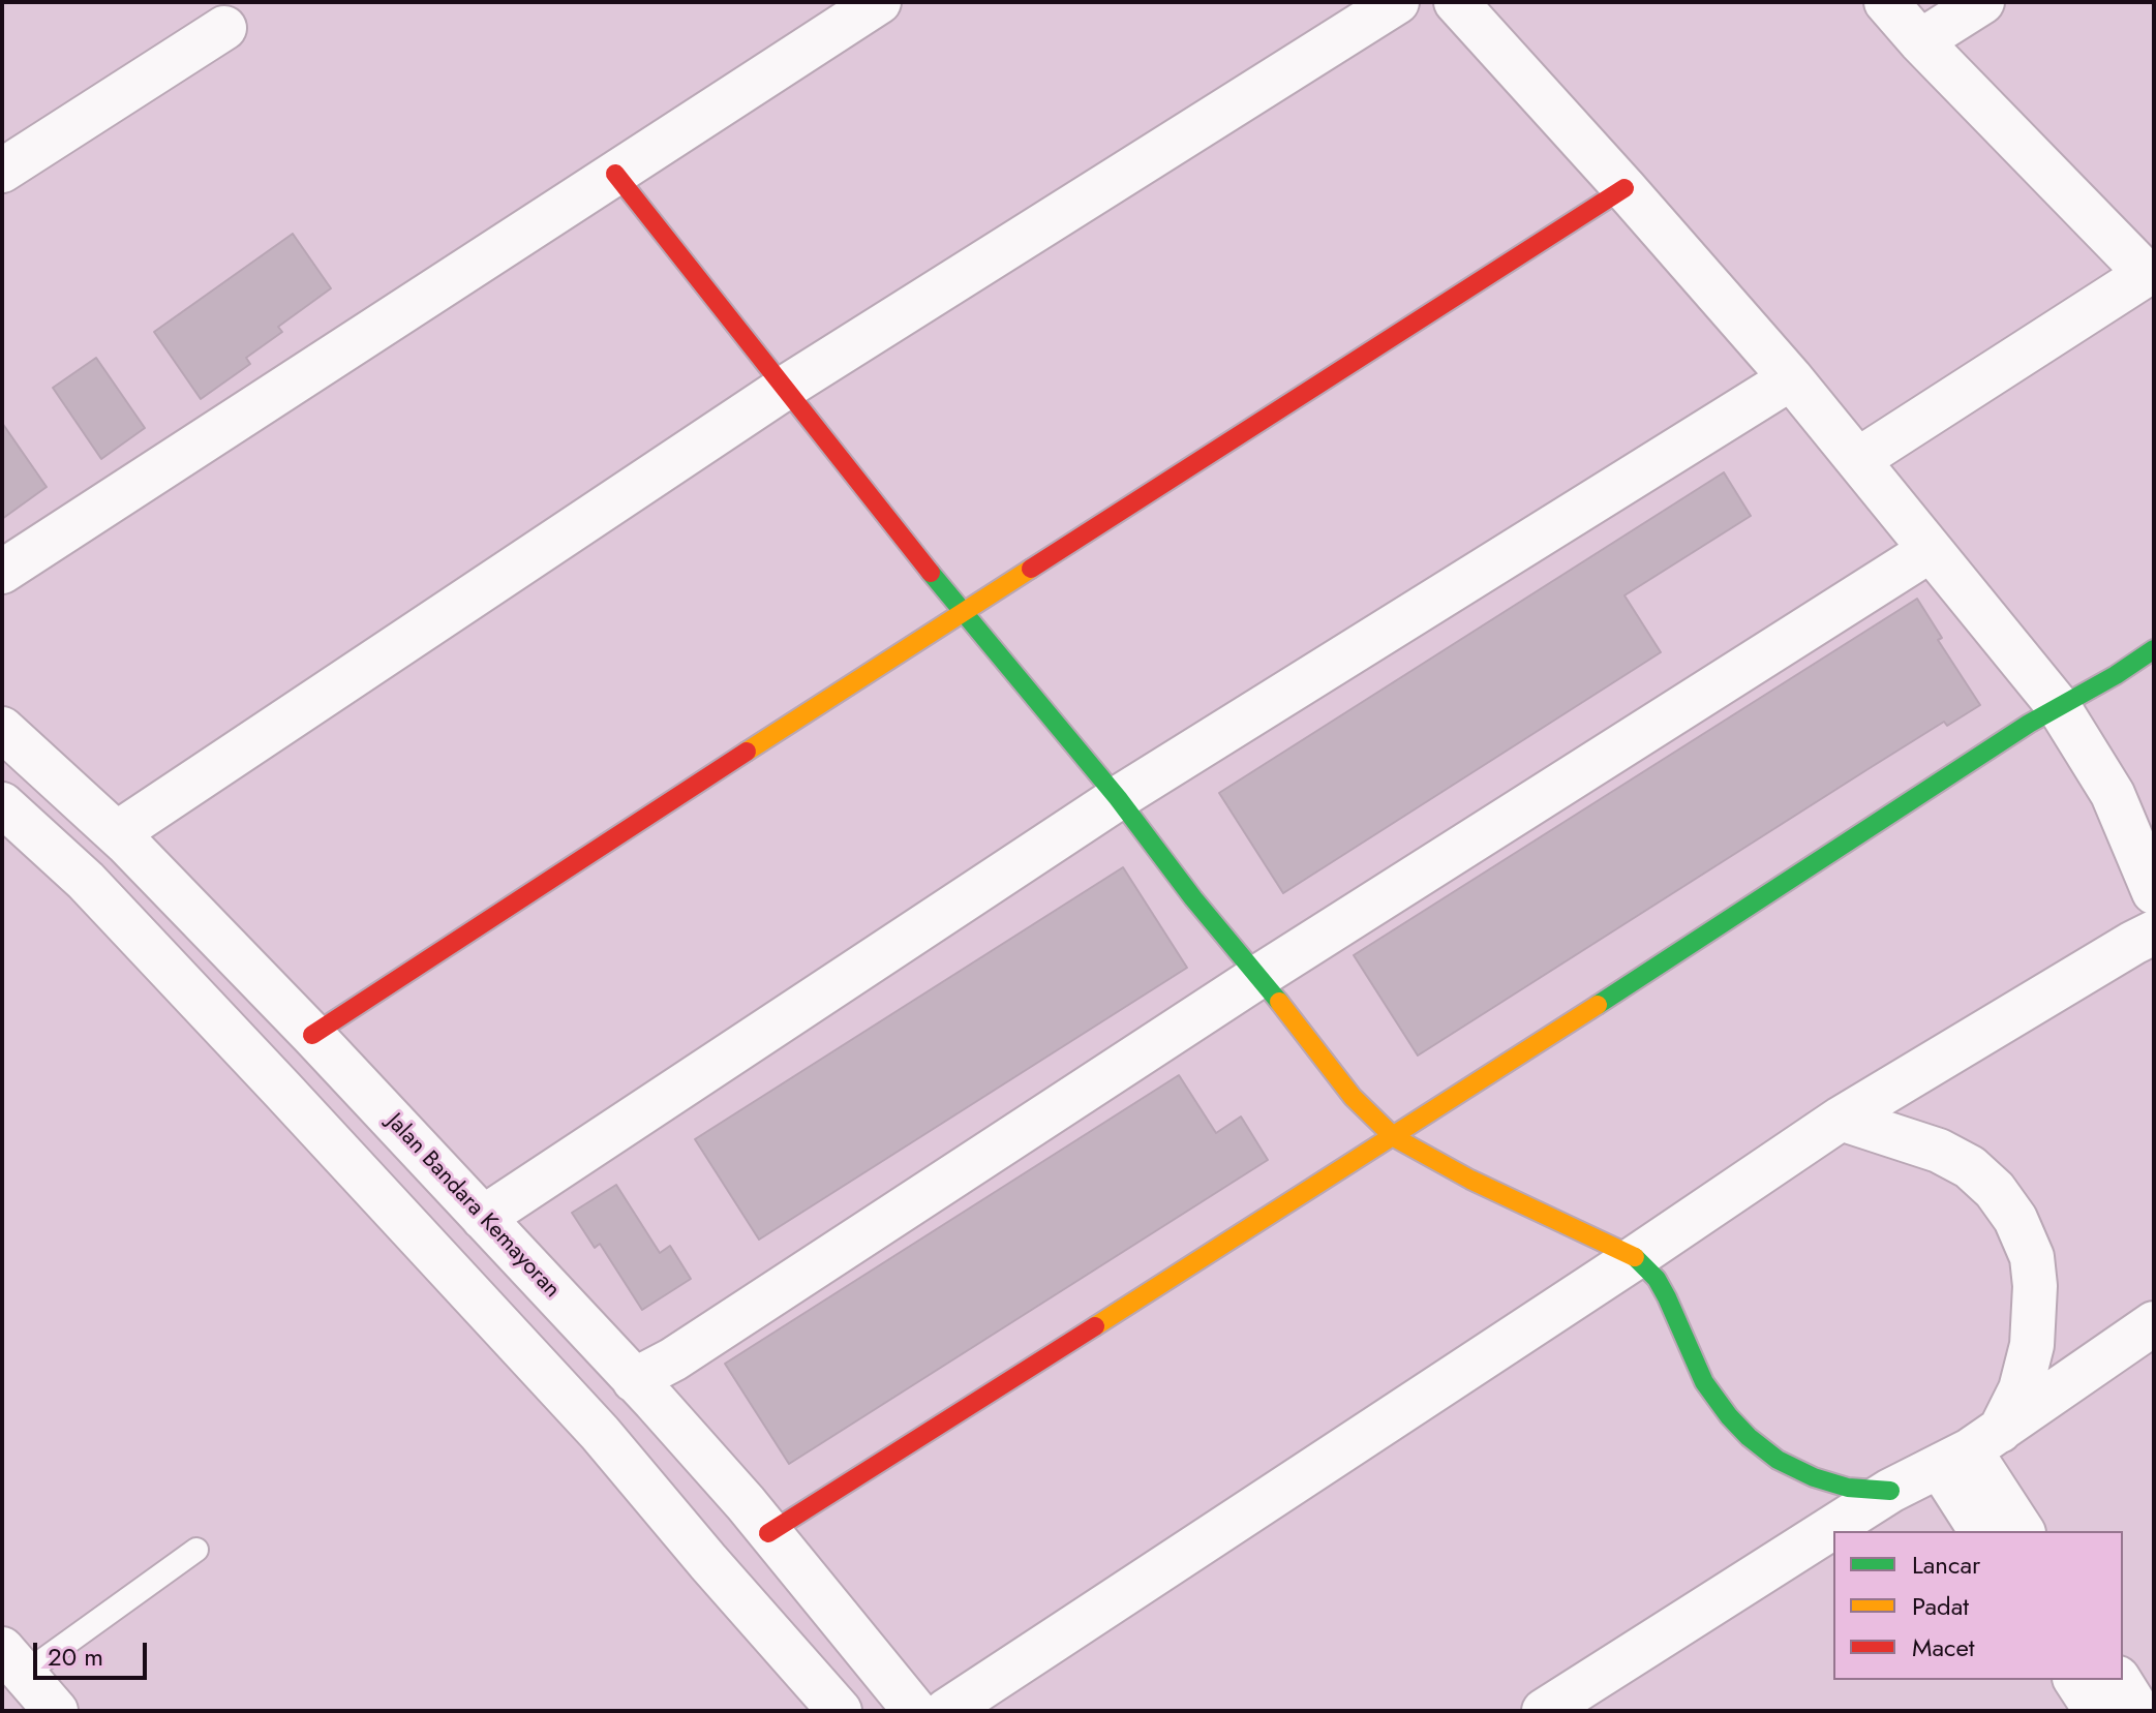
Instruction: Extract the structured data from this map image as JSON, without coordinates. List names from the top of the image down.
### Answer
{
  "streets": {
    "street": ["Jalan Bandara Kemayoran"]
  },
  "legend": ["Lancar", "Padat", "Macet"],
  "scale_bar": "20 m"
}
